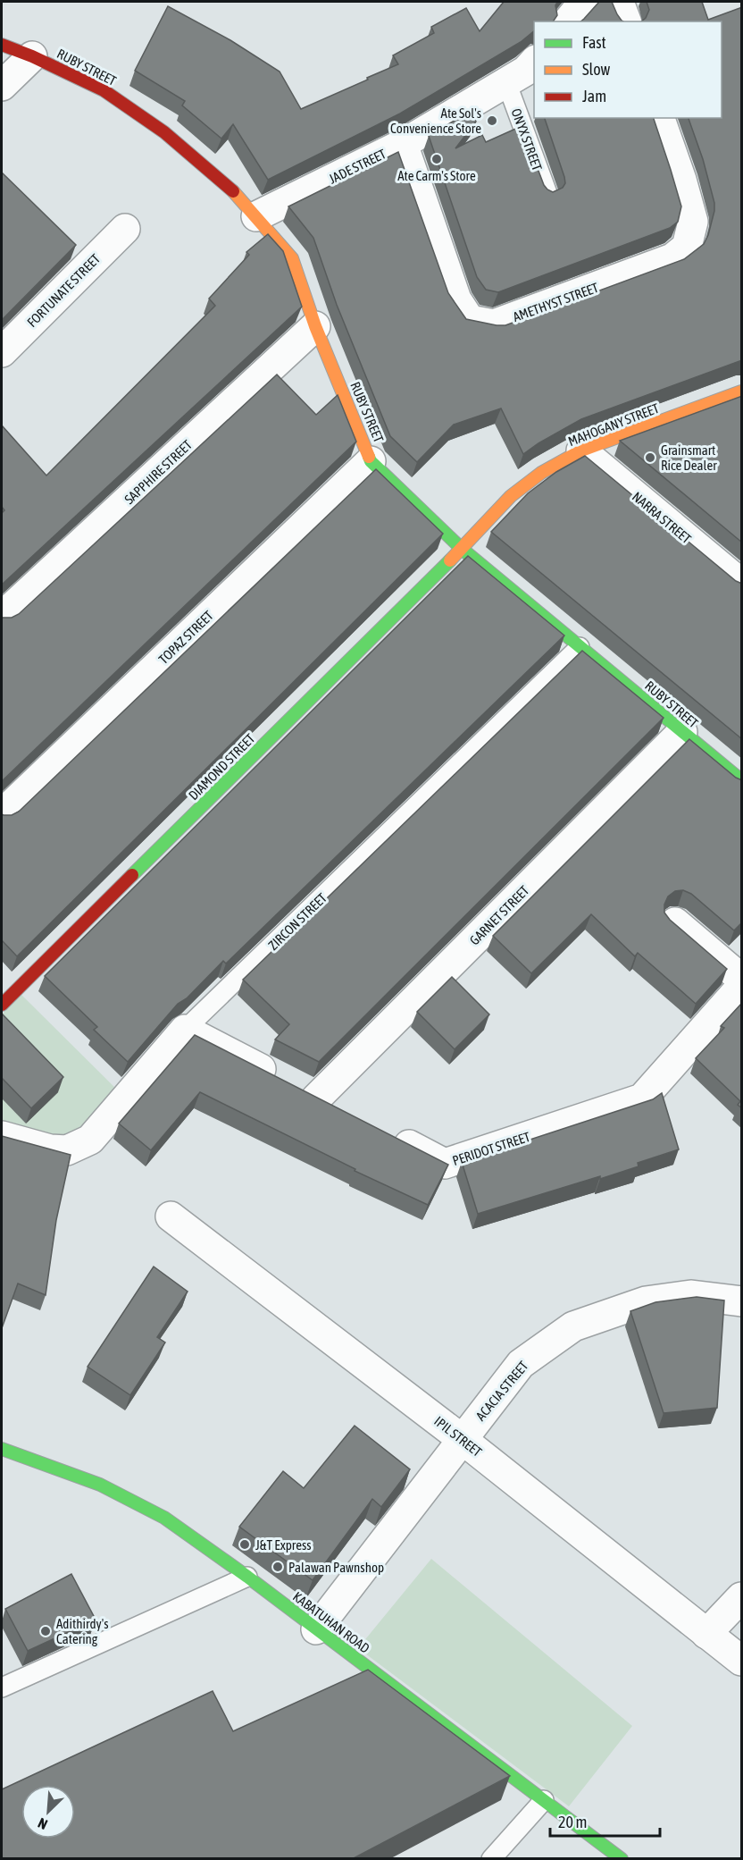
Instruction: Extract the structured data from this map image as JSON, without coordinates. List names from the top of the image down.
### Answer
{
  "streets": {
    "street": [
      "RUBY STREET",
      "JADE STREET",
      "FORTUNATE STREET",
      "AMETHYST STREET",
      "MAHOGANY STREET",
      "SAPPHIRE STREET",
      "NARRA STREET",
      "TOPAZ STREET",
      "DIAMOND STREET",
      "GARNET STREET",
      "ZIRCON STREET",
      "PERIDOT STREET",
      "ACACIA STREET",
      "IPIL STREET",
      "KABATUHAN ROAD"
    ],
    "lane": ["ONYX STREET"]
  },
  "crossings": [
    ["RUBY STREET", "JADE STREET"],
    ["RUBY STREET", "MAHOGANY STREET"],
    ["RUBY STREET", "SAPPHIRE STREET"],
    ["RUBY STREET", "TOPAZ STREET"],
    ["RUBY STREET", "DIAMOND STREET"],
    ["RUBY STREET", "GARNET STREET"],
    ["RUBY STREET", "ZIRCON STREET"],
    ["ONYX STREET", "JADE STREET"],
    ["JADE STREET", "AMETHYST STREET"],
    ["MAHOGANY STREET", "NARRA STREET"],
    ["MAHOGANY STREET", "DIAMOND STREET"],
    ["ACACIA STREET", "IPIL STREET"],
    ["ACACIA STREET", "KABATUHAN ROAD"]
  ],
  "places": [
    "Ate Sol's Convenience Store",
    "Ate Carm's Store",
    "Grainsmart Rice Dealer",
    "J&T Express",
    "Palawan Pawnshop",
    "Adithirdy's Catering"
  ],
  "legend": ["Fast", "Slow", "Jam"],
  "scale_bar": "20 m",
  "north": "bottom left"
}
